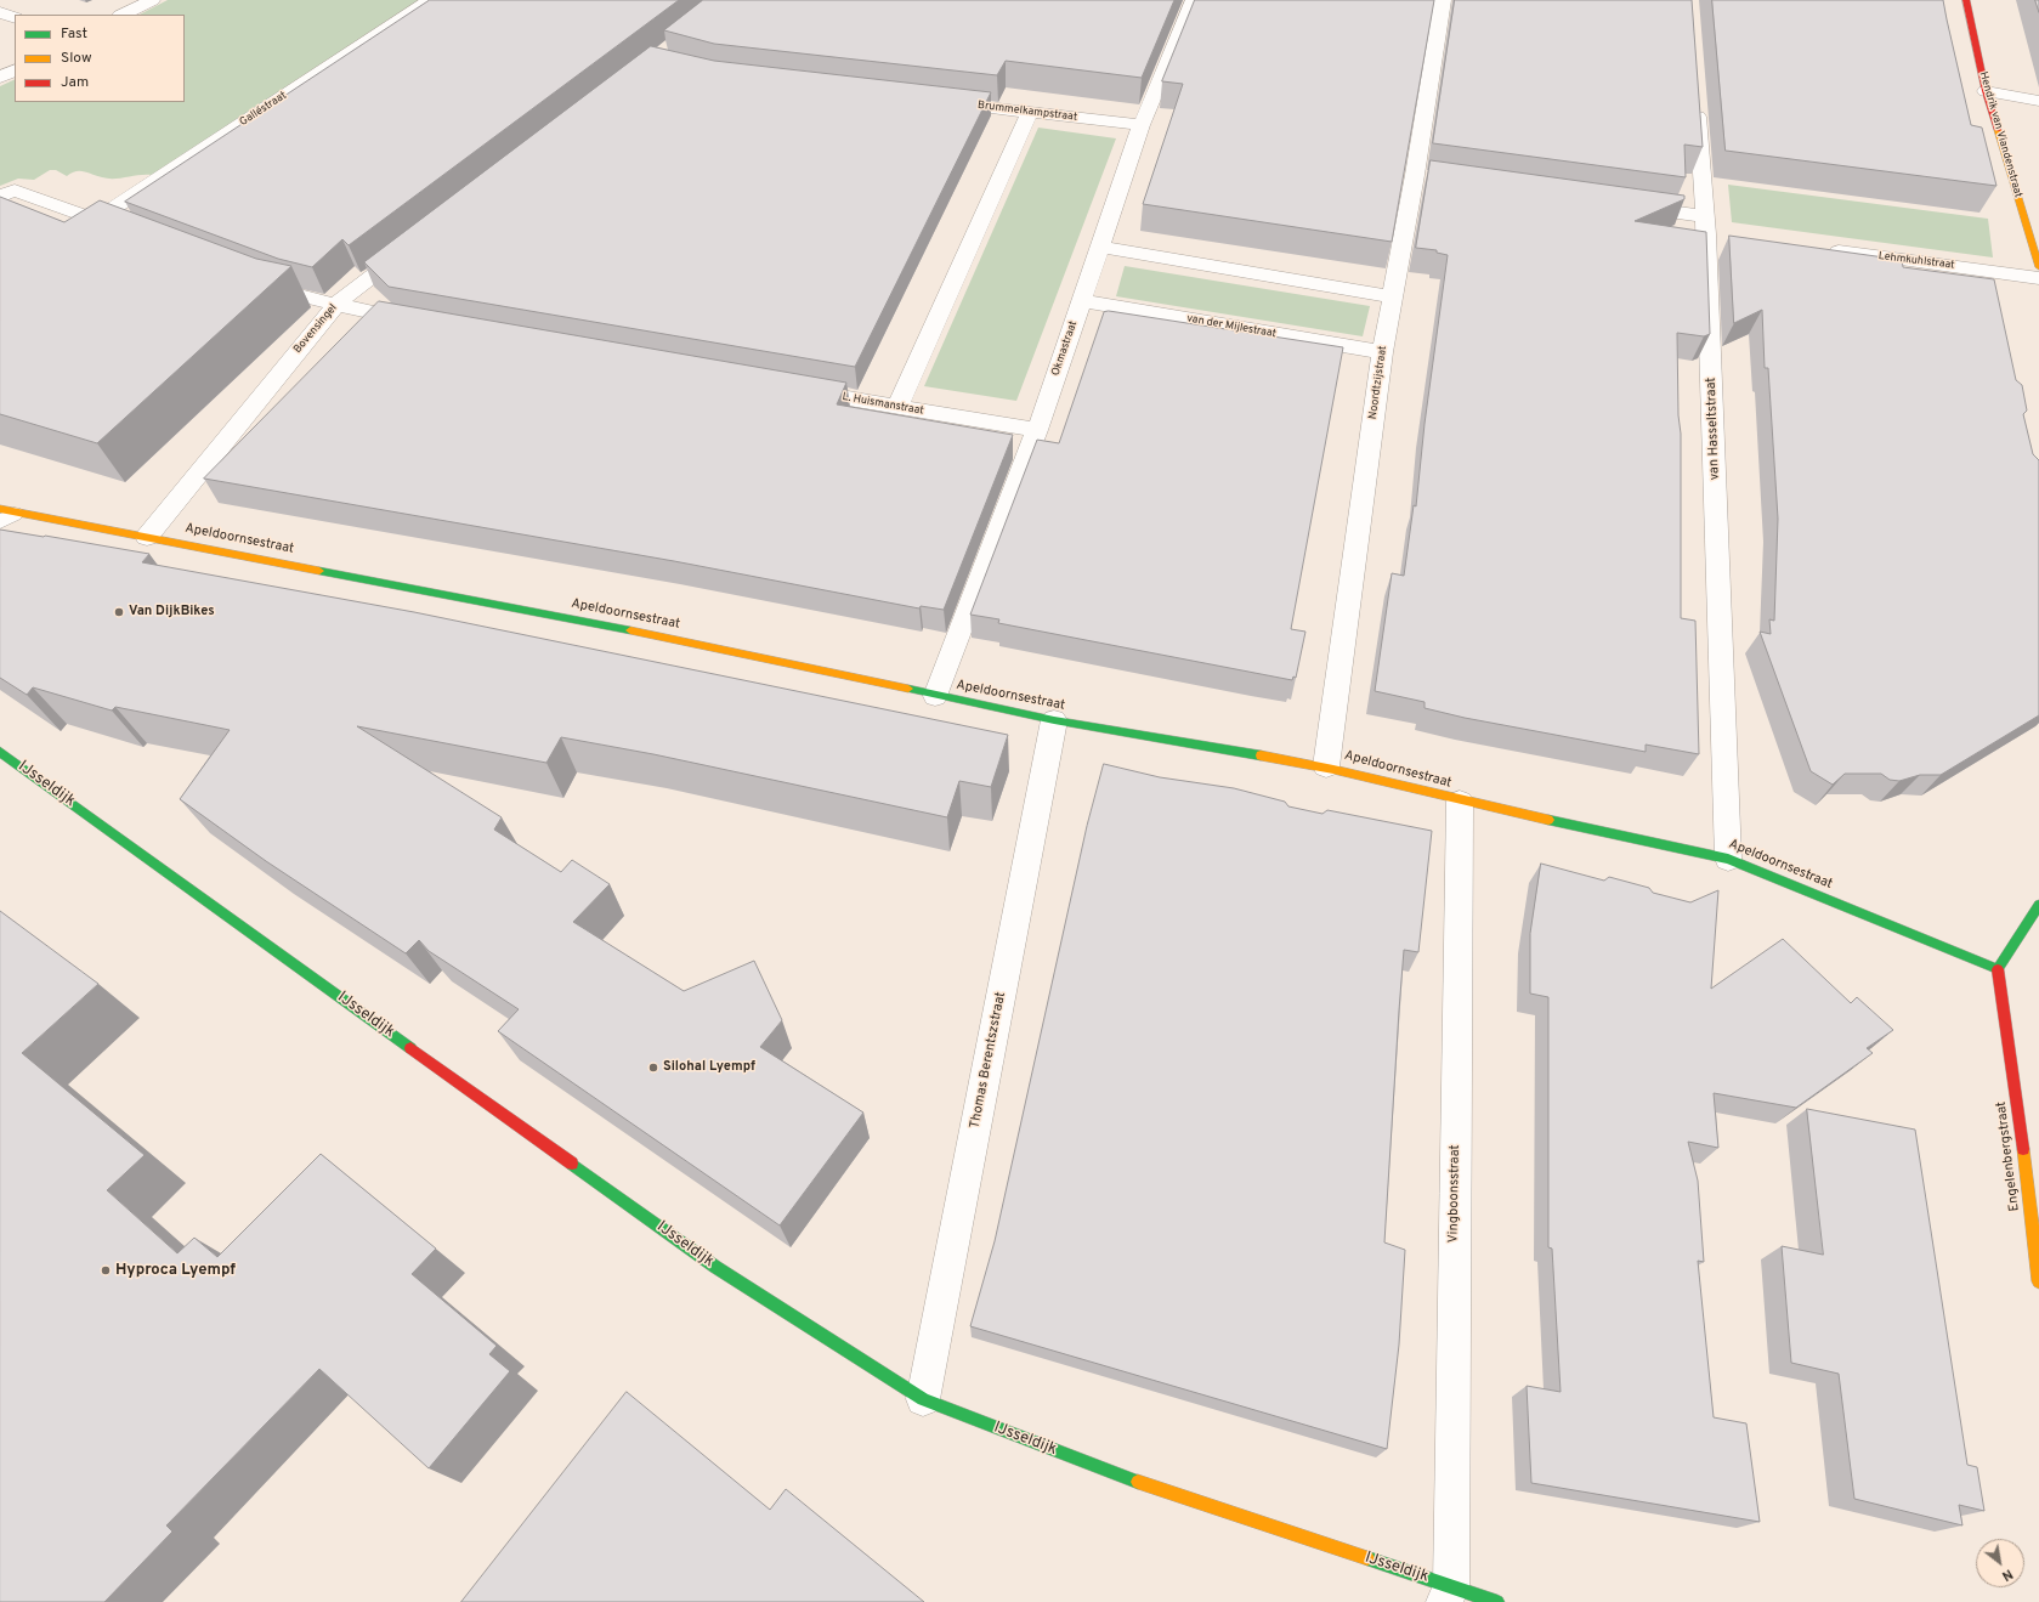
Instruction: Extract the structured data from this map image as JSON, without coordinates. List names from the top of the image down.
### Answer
{
  "streets": {
    "street": [
      "Galléstraat",
      "Brummelkampstraat",
      "Hendrik van Viandenstraat",
      "Lehmkuhlstraat",
      "van der Mijlestraat",
      "Bovensingel",
      "Okmastraat",
      "Noordtzijstraat",
      "L. Huismanstraat",
      "van Hasseltstraat",
      "Apeldoornsestraat",
      "IJsseldijk",
      "Thomas Berentszstraat",
      "Engelenbergstraat",
      "Vingboonsstraat"
    ]
  },
  "crossings": [
    ["Brummelkampstraat", "Okmastraat"],
    ["van der Mijlestraat", "Okmastraat"],
    ["van der Mijlestraat", "Noordtzijstraat"],
    ["Bovensingel", "Apeldoornsestraat"],
    ["Okmastraat", "L. Huismanstraat"],
    ["Okmastraat", "Apeldoornsestraat"],
    ["Noordtzijstraat", "Apeldoornsestraat"],
    ["van Hasseltstraat", "Apeldoornsestraat"],
    ["Apeldoornsestraat", "Thomas Berentszstraat"],
    ["Apeldoornsestraat", "Engelenbergstraat"],
    ["Apeldoornsestraat", "Vingboonsstraat"],
    ["IJsseldijk", "Thomas Berentszstraat"],
    ["IJsseldijk", "Vingboonsstraat"]
  ],
  "places": ["Van DijkBikes", "Silohal Lyempf", "Hyproca Lyempf"],
  "legend": ["Fast", "Slow", "Jam"],
  "north": "bottom right"
}
